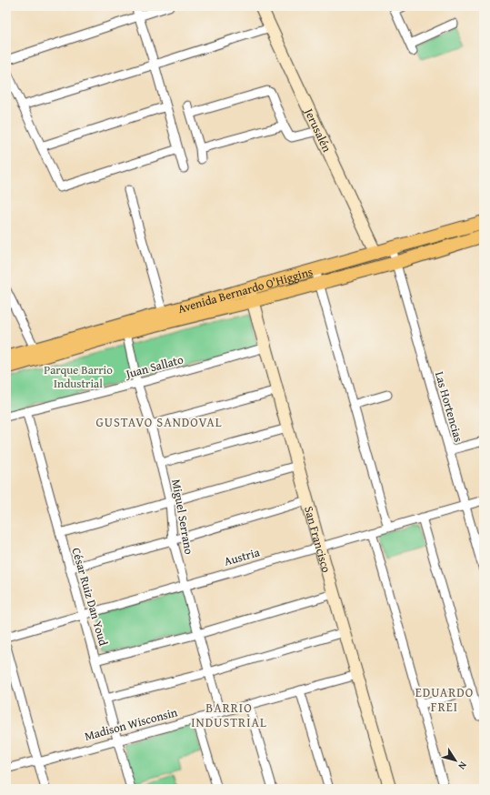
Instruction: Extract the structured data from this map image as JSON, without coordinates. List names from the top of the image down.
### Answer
{
  "streets": {
    "main road": ["Avenida Bernardo O'Higgins"],
    "street": [
      "Jerusalén",
      "Juan Sallato",
      "Las Hortencias",
      "Miguel Serrano",
      "San Francisco",
      "Austria",
      "César Ruiz Dan Youd",
      "Madison Wisconsin"
    ]
  },
  "crossings": [
    ["Jerusalén", "Avenida Bernardo O'Higgins"],
    ["Avenida Bernardo O'Higgins", "Las Hortencias"],
    ["Avenida Bernardo O'Higgins", "Miguel Serrano"],
    ["Avenida Bernardo O'Higgins", "San Francisco"],
    ["Juan Sallato", "Miguel Serrano"],
    ["Juan Sallato", "San Francisco"],
    ["Juan Sallato", "César Ruiz Dan Youd"],
    ["Las Hortencias", "Austria"],
    ["Miguel Serrano", "Austria"],
    ["Miguel Serrano", "Madison Wisconsin"],
    ["San Francisco", "Austria"],
    ["San Francisco", "Madison Wisconsin"],
    ["Austria", "César Ruiz Dan Youd"],
    ["César Ruiz Dan Youd", "Madison Wisconsin"]
  ],
  "districts": ["GUSTAVO SANDOVAL", "EDUARDO FREI", "BARRIO INDUSTRIAL"],
  "parks": ["Parque Barrio Industrial"],
  "north": "bottom right"
}
